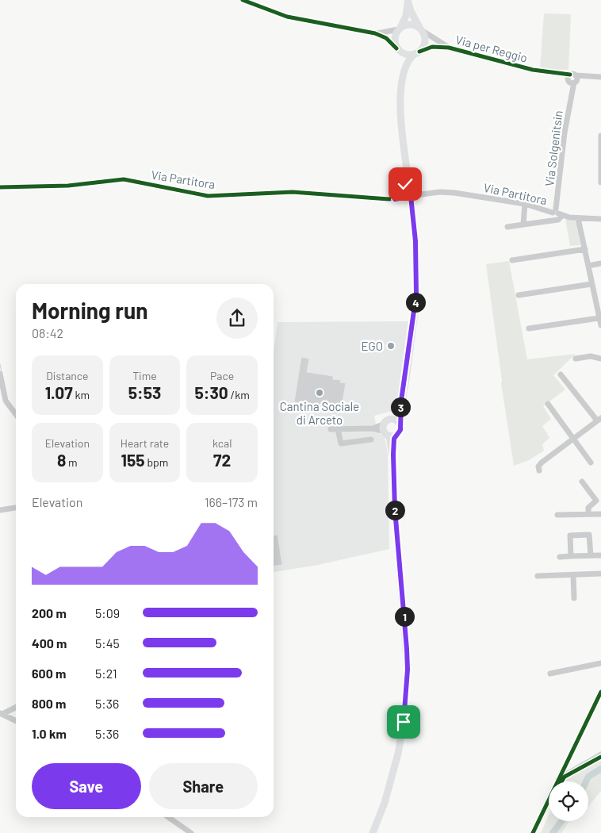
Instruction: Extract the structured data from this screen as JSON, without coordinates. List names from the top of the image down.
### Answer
{
  "streets": {
    "street": ["Via per Reggio", "Via Solgenitsin", "Via Partitora"]
  },
  "crossings": [
    ["Via per Reggio", "Via Solgenitsin"],
    ["Via Solgenitsin", "Via Partitora"]
  ],
  "places": ["EGO", "Cantina Sociale di Arceto"],
  "page": {
    "heading": ["Morning run", "08:42"],
    "pins": [
      "4",
      "3",
      "2",
      "1"
    ],
    "stats": [
      ["Distance", "1.07 km"],
      ["Time", "5:53"],
      ["Pace", "5:30 /km"],
      ["Elevation", "8 m"],
      ["Heart rate", "155 bpm"],
      ["kcal", "72"]
    ],
    "chart": ["Elevation", "166–173 m"],
    "list": [
      {
        "name": "200 m",
        "note": "5:09"
      },
      {
        "name": "400 m",
        "note": "5:45"
      },
      {
        "name": "600 m",
        "note": "5:21"
      },
      {
        "name": "800 m",
        "note": "5:36"
      },
      {
        "name": "1.0 km",
        "note": "5:36"
      }
    ],
    "buttons": ["Save", "Share"]
  }
}
